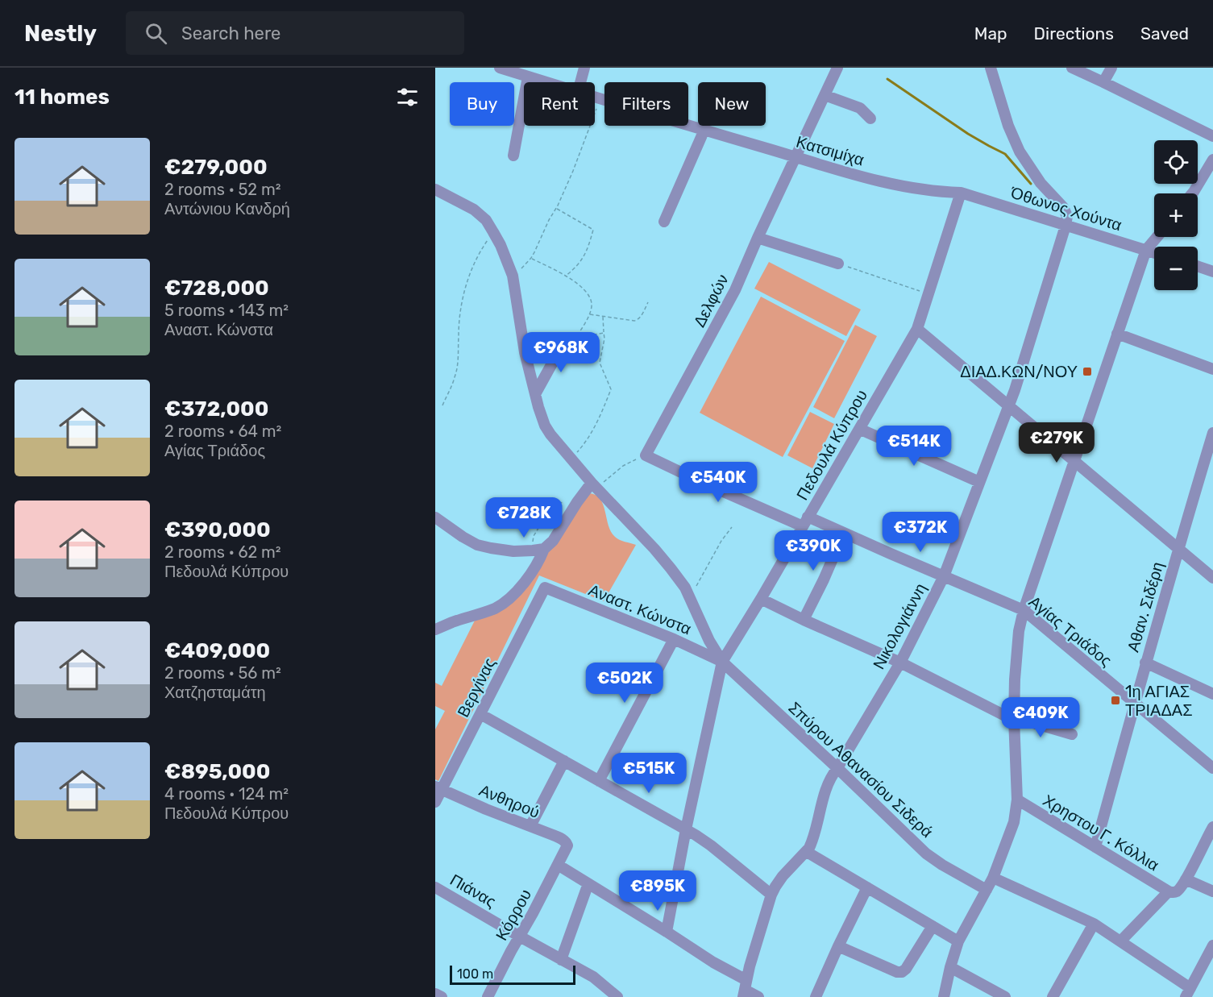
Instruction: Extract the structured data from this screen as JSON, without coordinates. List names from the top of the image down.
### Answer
{
  "streets": {
    "street": [
      "Κατσιμίχα",
      "Όθωνος Χούντα",
      "Δελφών",
      "Πεδουλά Κύπρου",
      "Αθαν. Σιδέρη",
      "Αναστ. Κώνστα",
      "Νικολογιάννη",
      "Αγίας Τριάδος",
      "Βεργίνας",
      "Σπύρου Αθανασίου Σιδερά",
      "Ανθηρού",
      "Χρηστου Γ. Κόλλια",
      "Πιάνας",
      "Κόρρου"
    ]
  },
  "crossings": [
    ["Κατσιμίχα", "Όθωνος Χούντα"],
    ["Κατσιμίχα", "Δελφών"],
    ["Κατσιμίχα", "Πεδουλά Κύπρου"],
    ["Όθωνος Χούντα", "Πεδουλά Κύπρου"],
    ["Όθωνος Χούντα", "Νικολογιάννη"],
    ["Δελφών", "Αγίας Τριάδος"],
    ["Πεδουλά Κύπρου", "Αναστ. Κώνστα"],
    ["Πεδουλά Κύπρου", "Αγίας Τριάδος"],
    ["Πεδουλά Κύπρου", "Σπύρου Αθανασίου Σιδερά"],
    ["Αθαν. Σιδέρη", "Αγίας Τριάδος"],
    ["Αθαν. Σιδέρη", "Χρηστου Γ. Κόλλια"],
    ["Αναστ. Κώνστα", "Βεργίνας"],
    ["Αναστ. Κώνστα", "Σπύρου Αθανασίου Σιδερά"],
    ["Νικολογιάννη", "Αγίας Τριάδος"],
    ["Νικολογιάννη", "Σπύρου Αθανασίου Σιδερά"],
    ["Βεργίνας", "Ανθηρού"],
    ["Ανθηρού", "Κόρρου"],
    ["Πιάνας", "Κόρρου"]
  ],
  "places": {
    "transit": ["ΔΙΑΔ.ΚΩΝ/ΝΟΥ", "1η ΑΓΙΑΣ ΤΡΙΑΔΑΣ"]
  },
  "scale_bar": "100 m",
  "page": {
    "header": "Nestly",
    "search": "Search here",
    "nav": ["Map", "Directions", "Saved"],
    "heading": "11 homes",
    "chip": [
      "Buy",
      "Rent",
      "Filters",
      "New"
    ],
    "list": [
      {
        "name": "€279,000",
        "note": "2 rooms · 52 m² · Αντώνιου Κανδρή"
      },
      {
        "name": "€728,000",
        "note": "5 rooms · 143 m² · Αναστ. Κώνστα"
      },
      {
        "name": "€372,000",
        "note": "2 rooms · 64 m² · Αγίας Τριάδος"
      },
      {
        "name": "€390,000",
        "note": "2 rooms · 62 m² · Πεδουλά Κύπρου"
      },
      {
        "name": "€409,000",
        "note": "2 rooms · 56 m² · Χατζησταμάτη"
      },
      {
        "name": "€895,000",
        "note": "4 rooms · 124 m² · Πεδουλά Κύπρου"
      }
    ],
    "map_buttons": ["+", "−"],
    "price": [
      "€968K",
      "€279K",
      "€514K",
      "€540K",
      "€728K",
      "€372K",
      "€390K",
      "€502K",
      "€409K",
      "€515K",
      "€895K"
    ],
    "scale": "100 m"
  }
}
